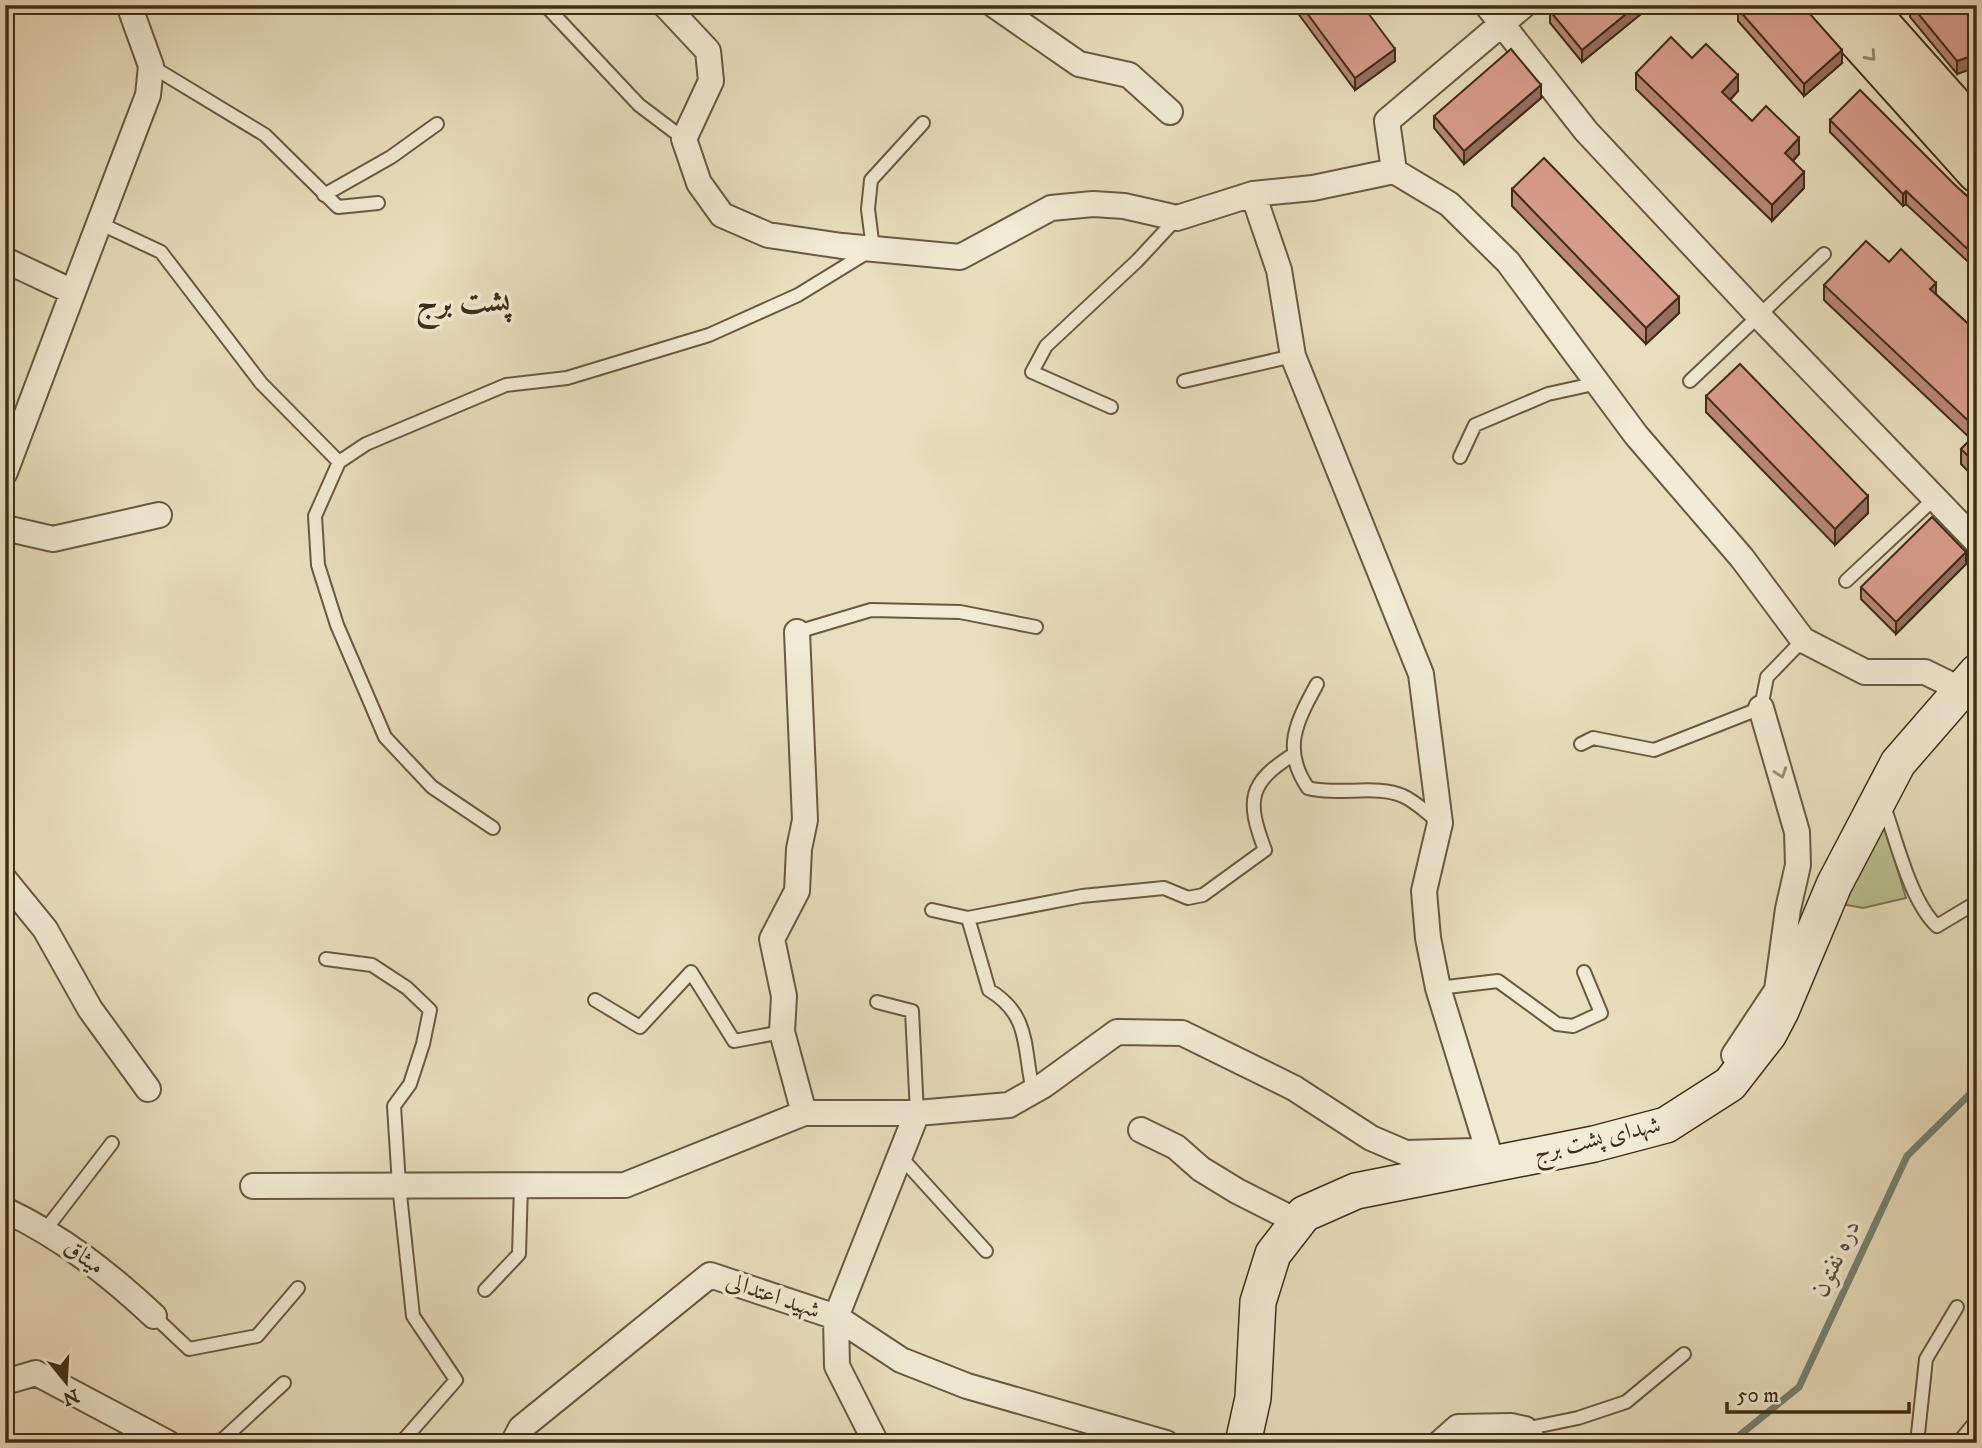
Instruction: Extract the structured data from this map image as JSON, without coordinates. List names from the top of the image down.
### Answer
{
  "streets": {
    "street": ["شهدای پشت برج", "میثاق", "شهید اعتدالی"]
  },
  "districts": ["پشت برج"],
  "water": ["دره نفتون"],
  "scale_bar": "50 m",
  "north": "bottom"
}
